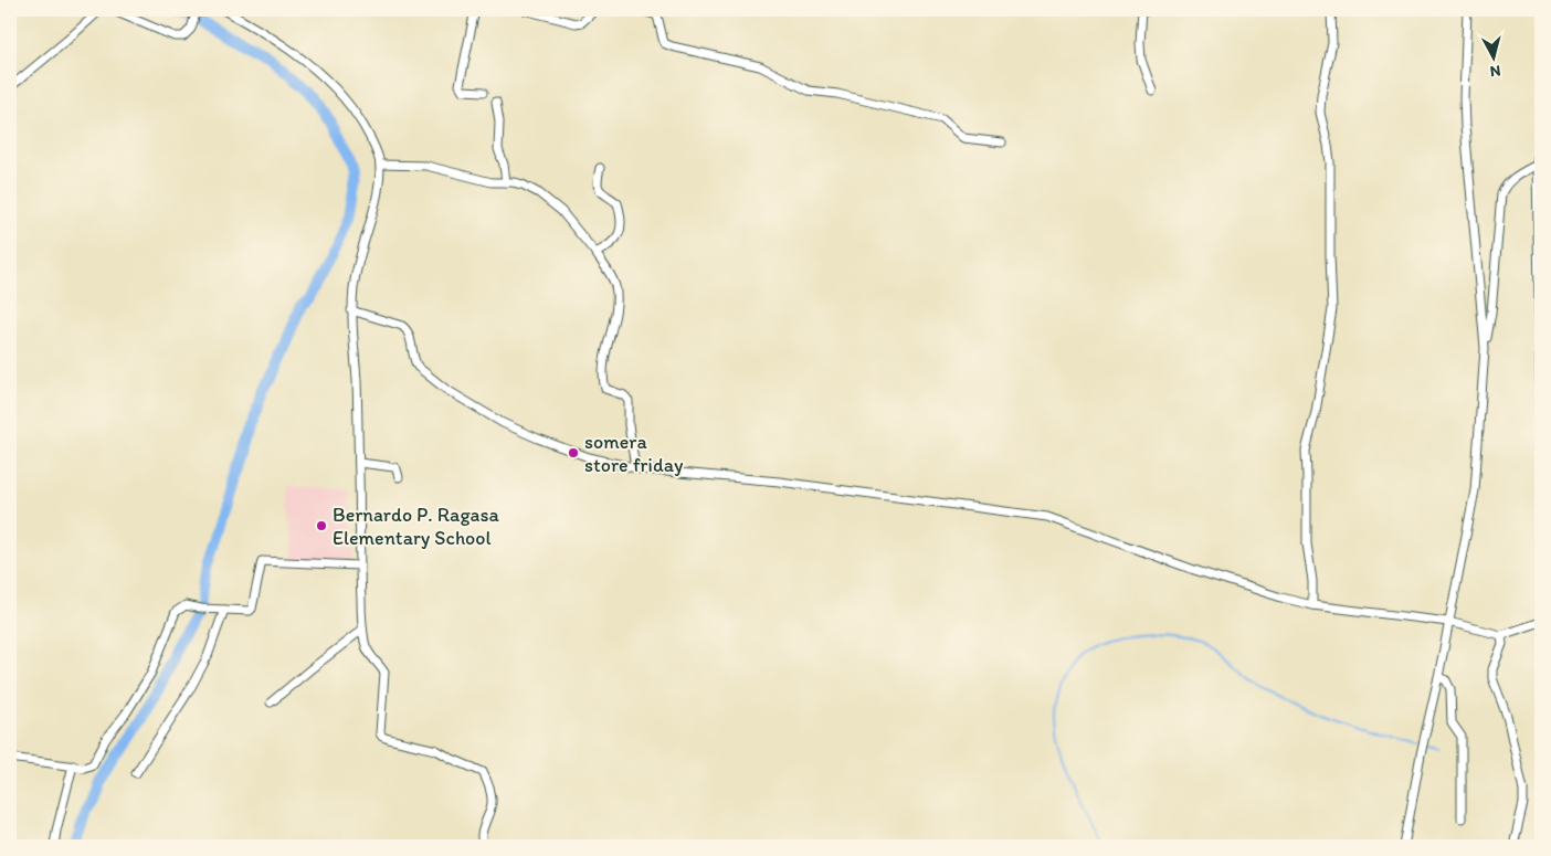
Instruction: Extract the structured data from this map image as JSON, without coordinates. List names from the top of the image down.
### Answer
{
  "places": ["somera store friday", "Bernardo P. Ragasa Elementary School"],
  "north": "bottom"
}
